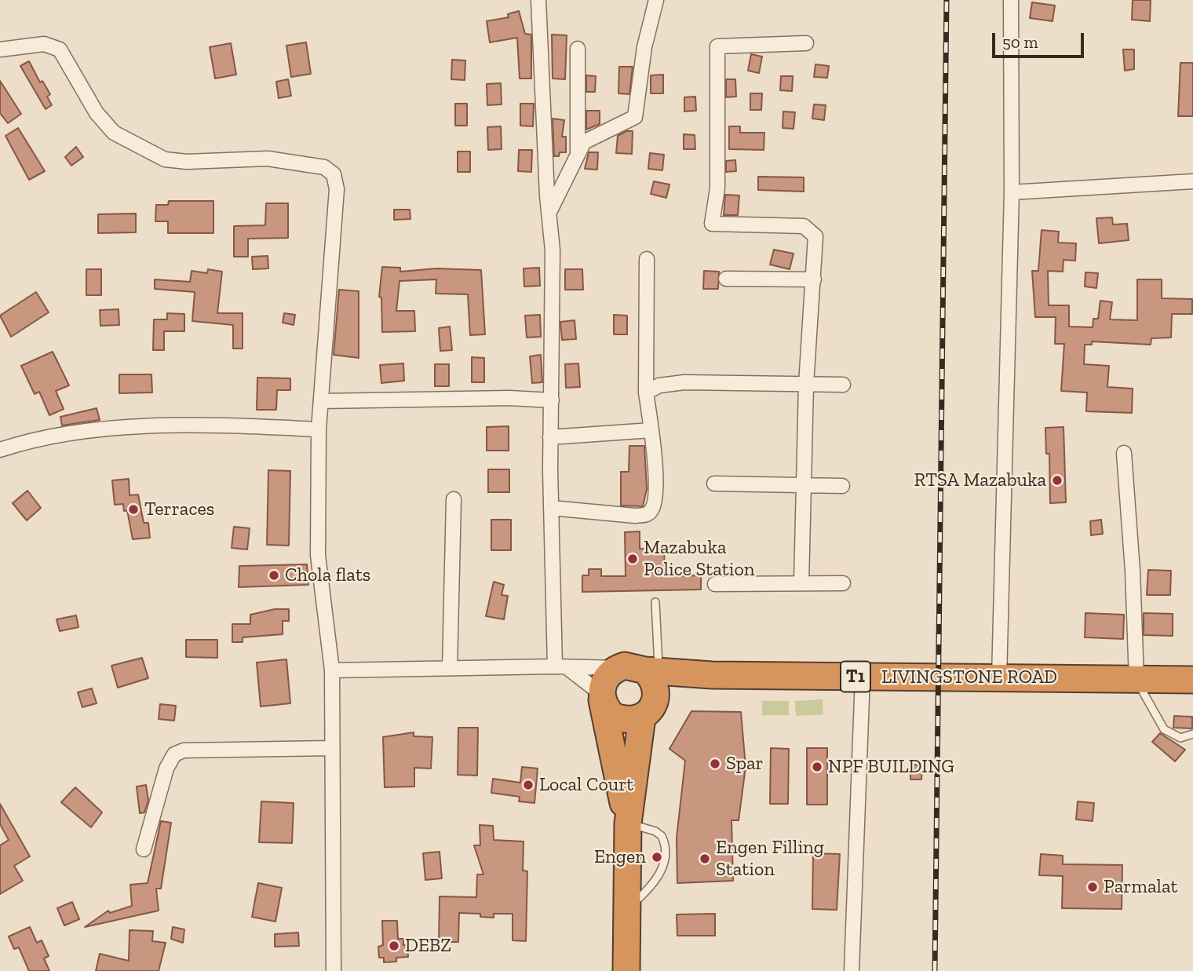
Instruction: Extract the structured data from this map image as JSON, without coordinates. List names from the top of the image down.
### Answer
{
  "streets": {
    "highway": ["T1", "LIVINGSTONE ROAD"]
  },
  "places": [
    "RTSA Mazabuka",
    "Terraces",
    "Mazabuka Police Station",
    "Chola flats",
    "Spar",
    "NPF BUILDING",
    "Local Court",
    "Engen",
    "Engen Filling Station",
    "Parmalat",
    "DEBZ"
  ],
  "scale_bar": "50 m"
}
